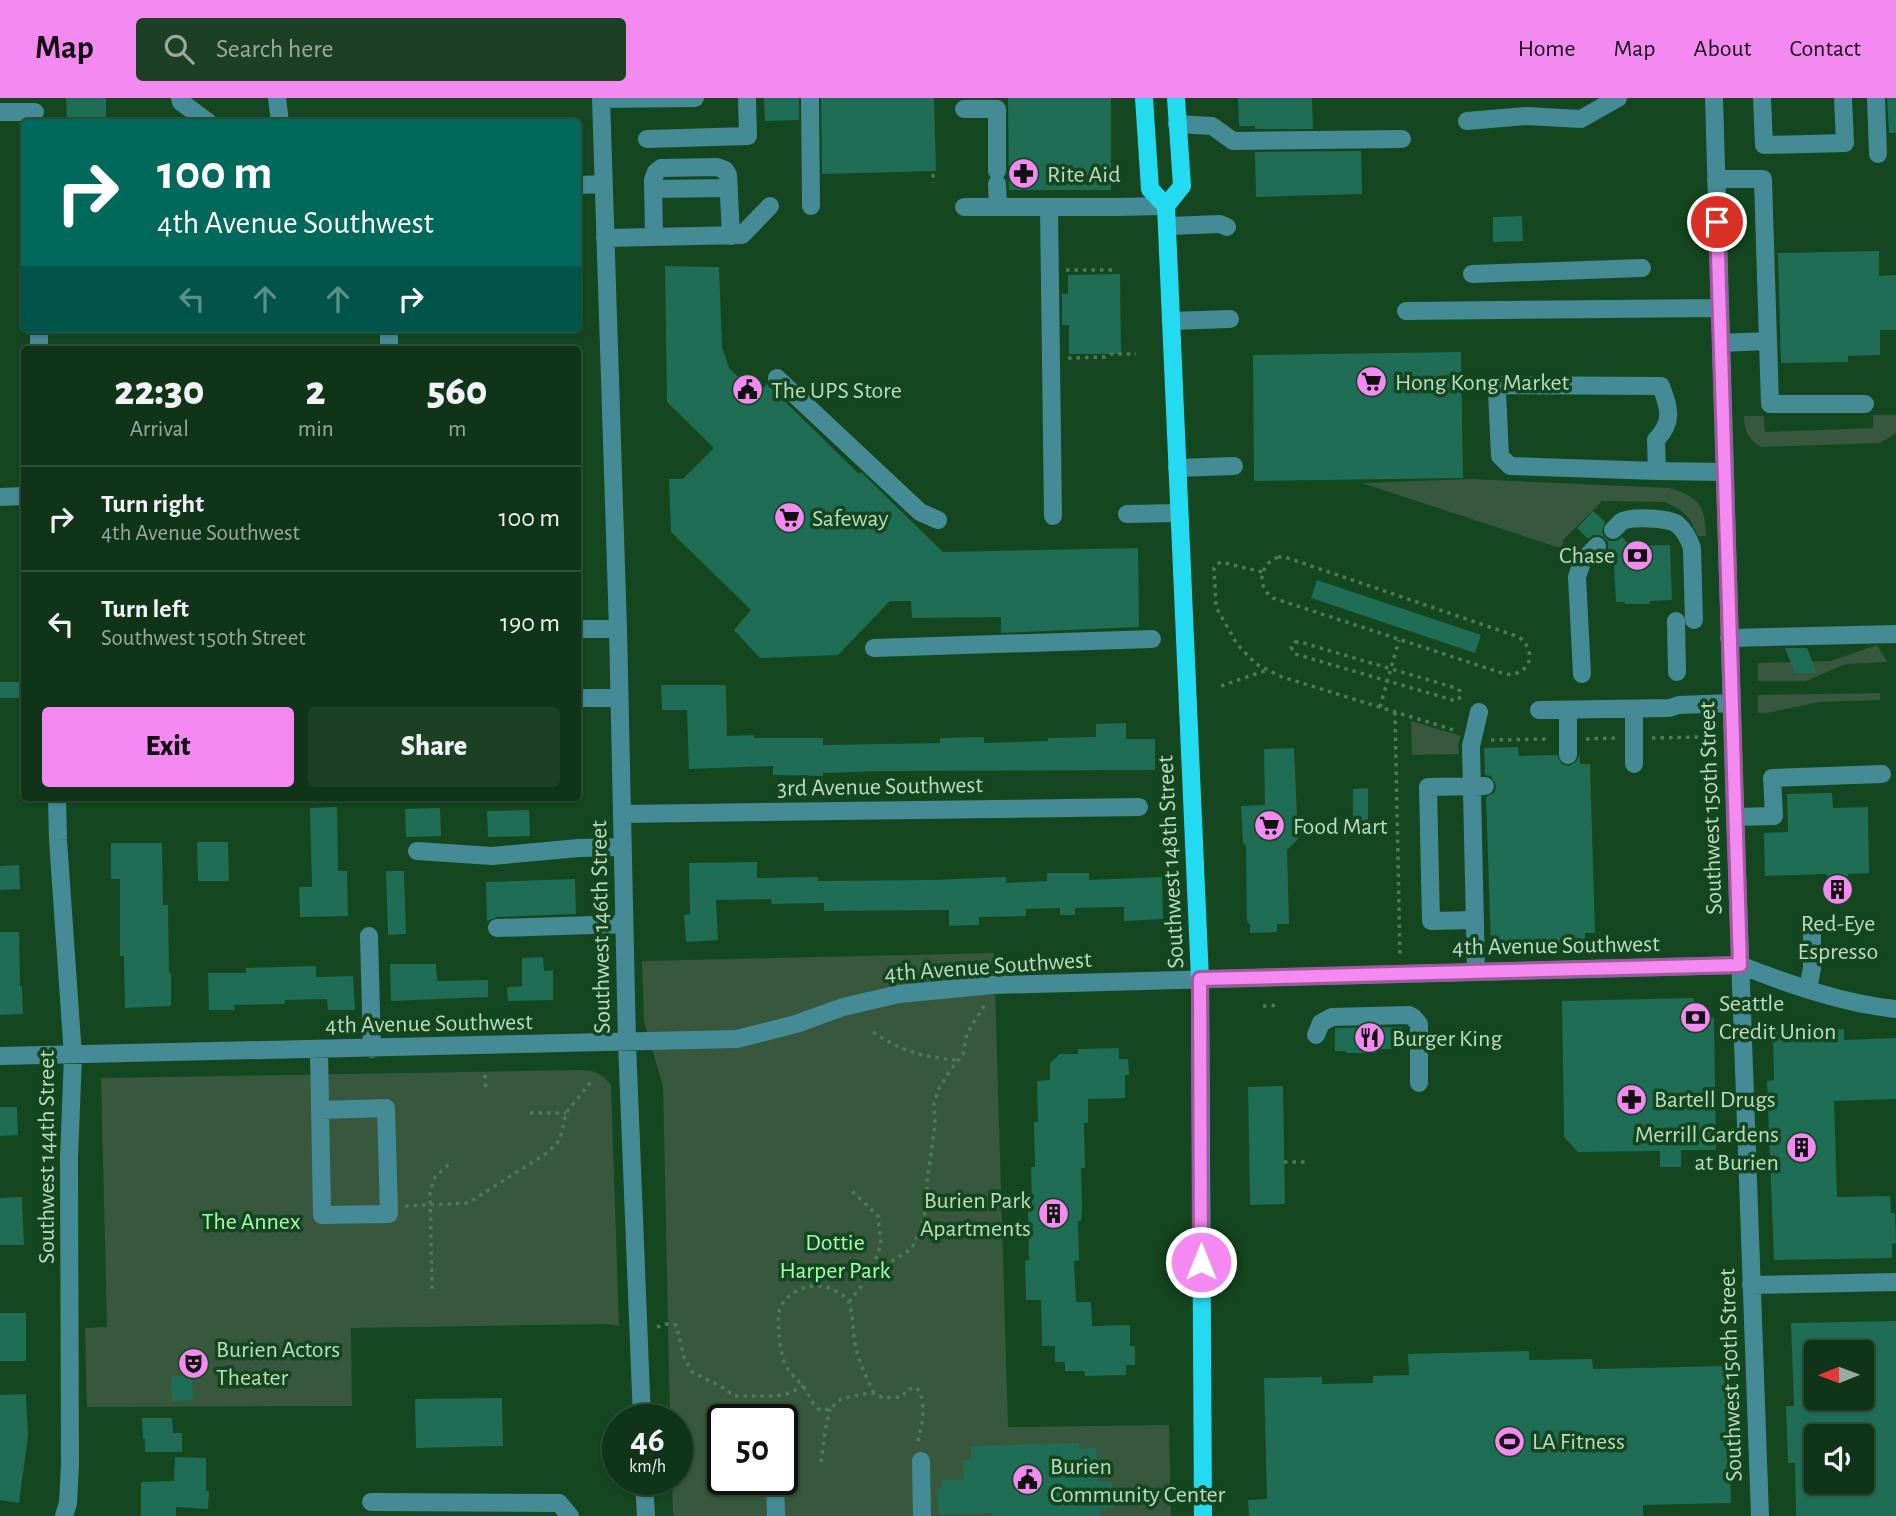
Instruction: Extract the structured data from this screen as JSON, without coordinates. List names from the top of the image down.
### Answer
{
  "streets": {
    "main road": ["Southwest 148th Street"],
    "street": [
      "3rd Avenue Southwest",
      "Southwest 150th Street",
      "Southwest 146th Street",
      "4th Avenue Southwest",
      "Southwest 144th Street"
    ]
  },
  "crossings": [
    ["3rd Avenue Southwest", "Southwest 146th Street"],
    ["Southwest 150th Street", "4th Avenue Southwest"],
    ["Southwest 148th Street", "4th Avenue Southwest"],
    ["Southwest 146th Street", "4th Avenue Southwest"],
    ["4th Avenue Southwest", "Southwest 144th Street"]
  ],
  "parks": ["The Annex", "Dottie Harper Park"],
  "places": {
    "pharmacy": ["Rite Aid", "Bartell Drugs"],
    "supermarket": ["Hong Kong Market", "Safeway", "Food Mart"],
    "public building": ["The UPS Store", "Burien Community Center"],
    "bank": ["Chase", "Seattle Credit Union"],
    "building": ["Red-Eye Espresso", "Merrill Gardens at Burien", "Burien Park Apartments"],
    "restaurant": ["Burger King"],
    "theatre": ["Burien Actors Theater"],
    "sports": ["LA Fitness"]
  },
  "north": "left",
  "page": {
    "header": "Map",
    "search": "Search here",
    "nav": [
      "Home",
      "Map",
      "About",
      "Contact"
    ],
    "turn": ["100 m", "4th Avenue Southwest"],
    "eta": [
      "22:30",
      "Arrival",
      "2",
      "min",
      "560",
      "m"
    ],
    "list": [
      {
        "name": "Turn right",
        "note": "4th Avenue Southwest",
        "value": "100 m"
      },
      {
        "name": "Turn left",
        "note": "Southwest 150th Street",
        "value": "190 m"
      }
    ],
    "buttons": ["Exit", "Share"],
    "speed": "46 km/h",
    "limit": "50"
  }
}
